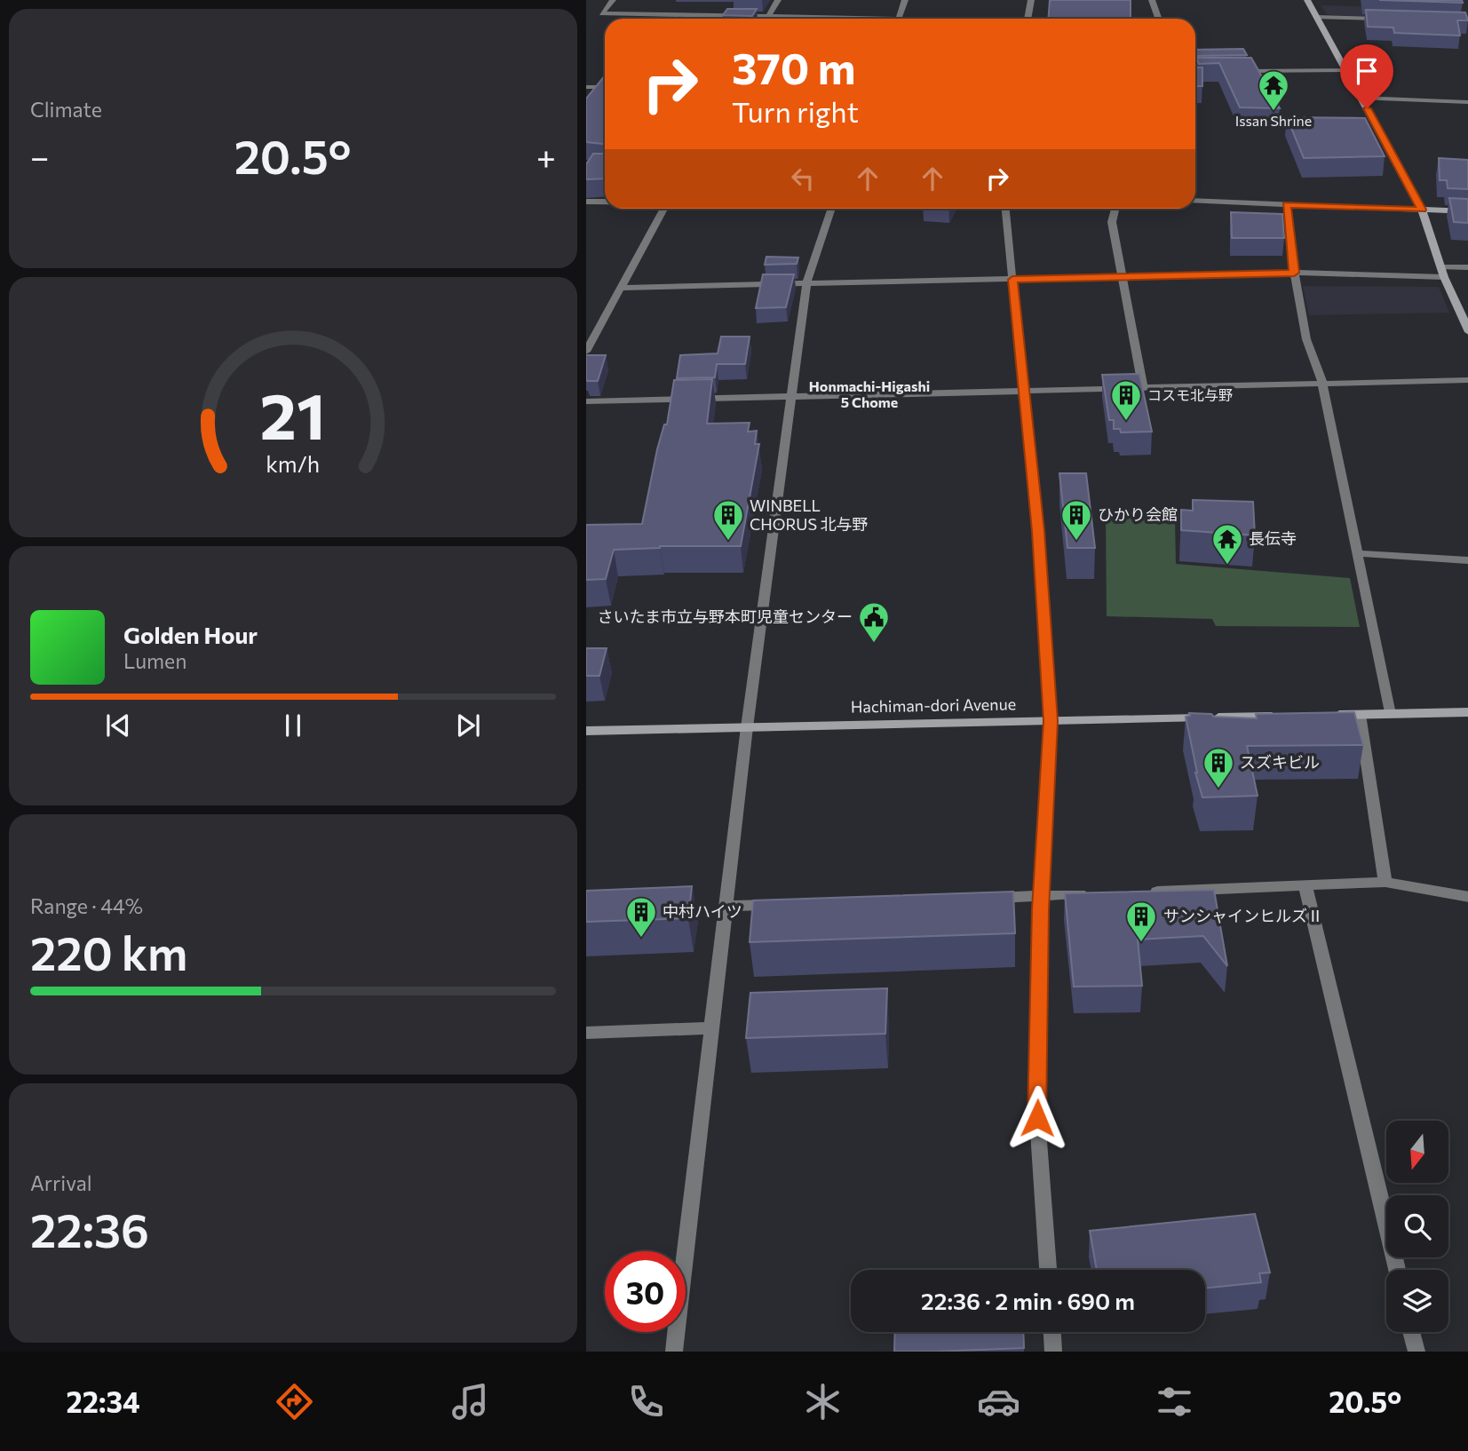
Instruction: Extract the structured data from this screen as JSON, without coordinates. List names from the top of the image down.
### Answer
{
  "streets": {
    "main road": ["Hachiman-dori Avenue"]
  },
  "districts": ["Honmachi-Higashi 5 Chome"],
  "places": {
    "temple": ["Issan Shrine", "長伝寺"],
    "building": [
      "コスモ北与野",
      "WINBELL CHORUS 北与野",
      "ひかり会館",
      "スズキビル",
      "中村ハイツ",
      "サンシャインヒルズⅡ"
    ],
    "public building": ["さいたま市立与野本町児童センター"]
  },
  "north": "bottom",
  "page": {
    "tile": [
      "Climate",
      ["Range · 44%", "220 km"],
      ["Arrival", "22:36"]
    ],
    "turn": ["370 m", "Turn right"],
    "heat": ["−", "20.5°", "+"],
    "song": ["Golden Hour", "Lumen"],
    "limit": "30",
    "trip": "22:36 · 2 min · 690 m",
    "tabs": ["22:34", "20.5°"],
    "gauge": ["21", "km/h"]
  }
}
